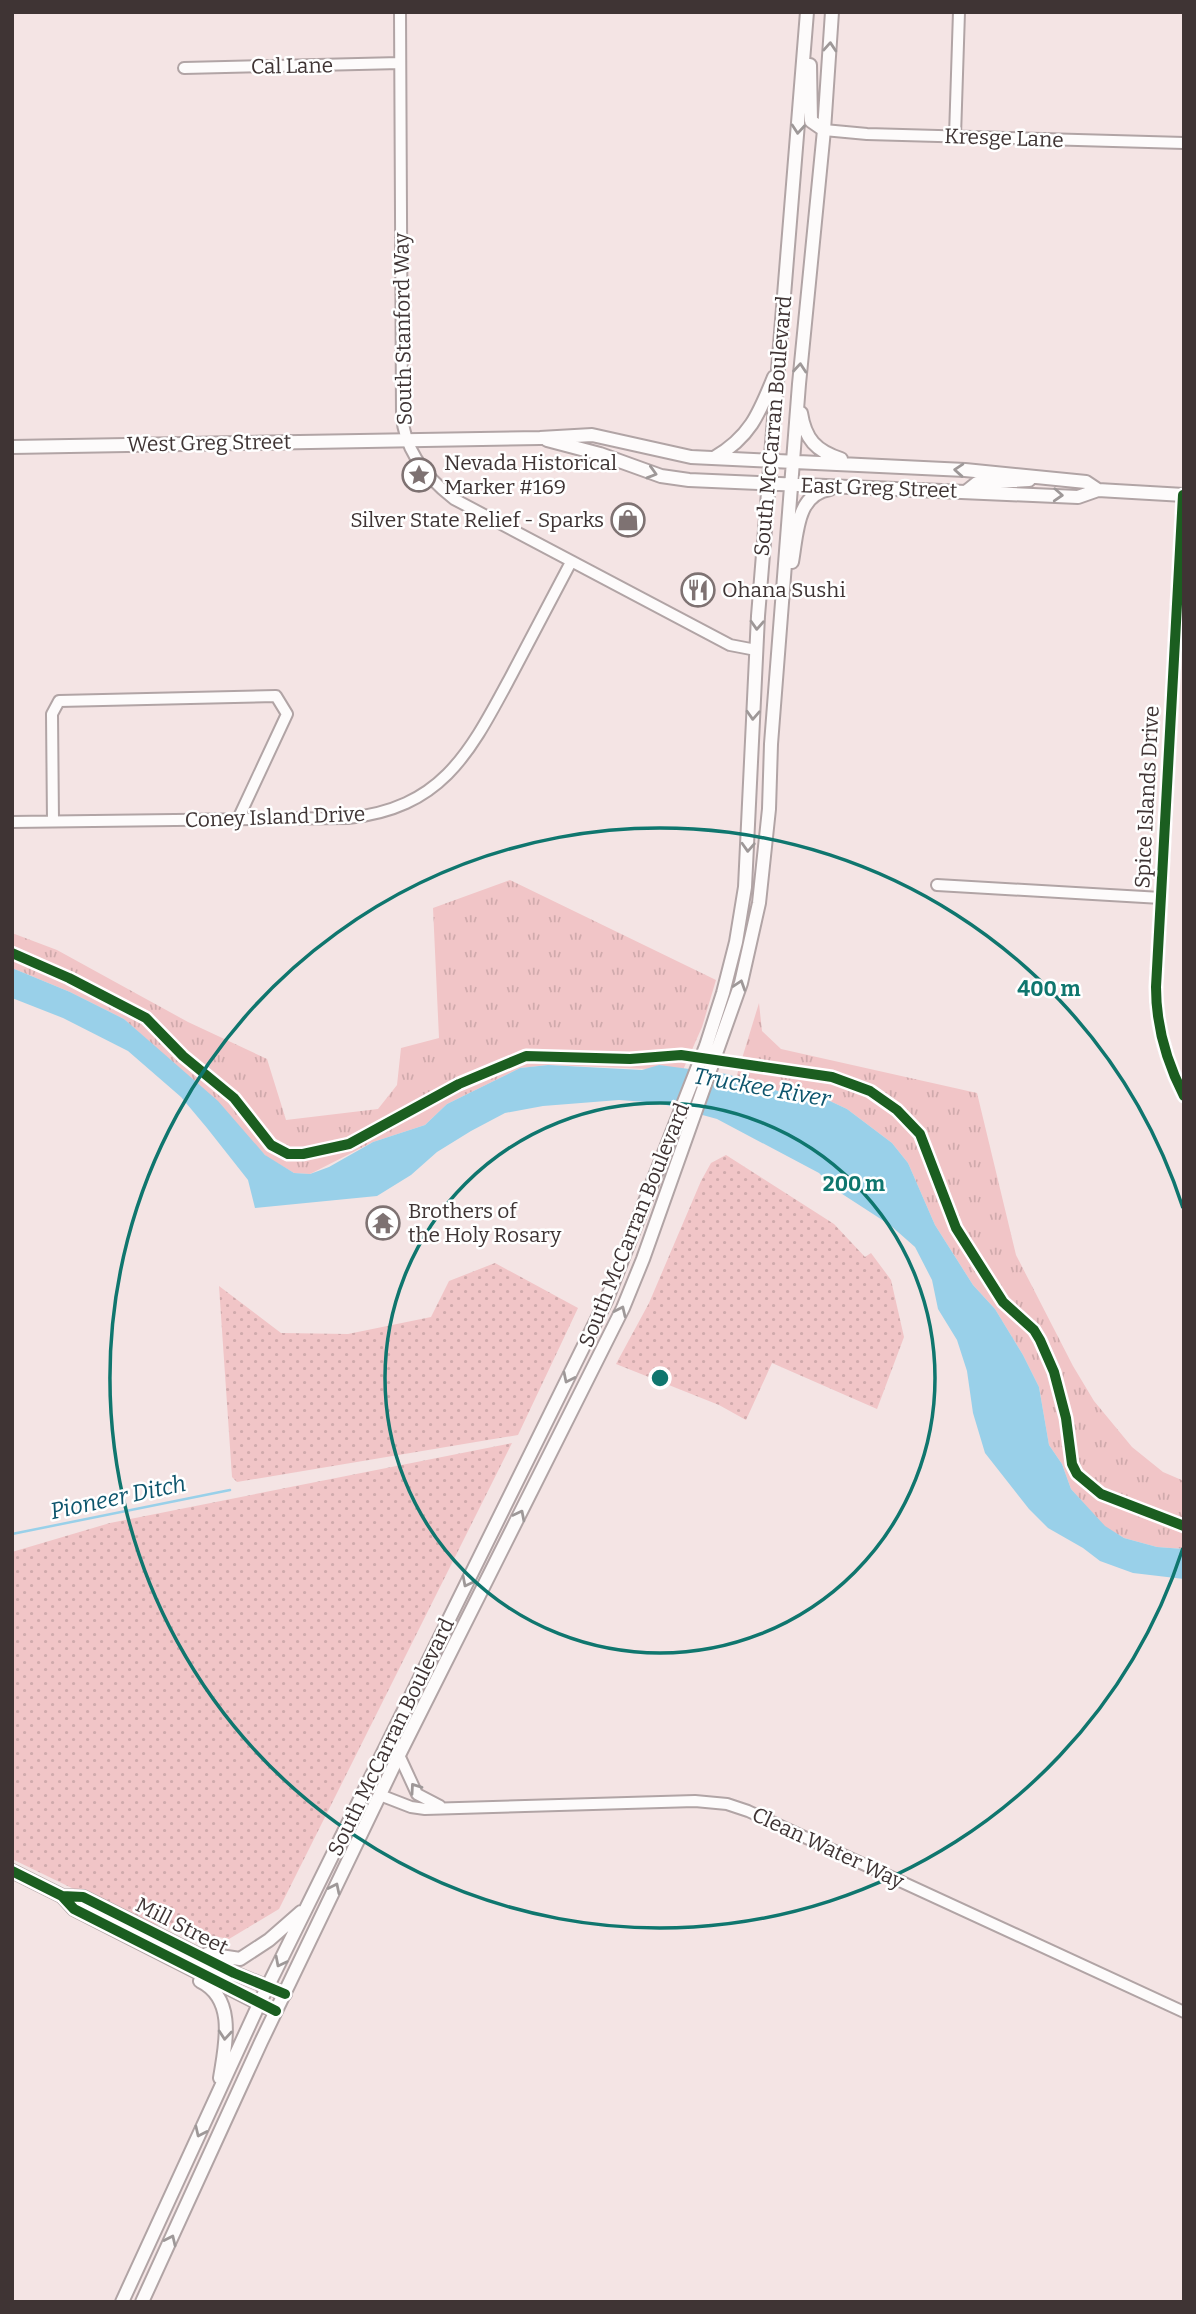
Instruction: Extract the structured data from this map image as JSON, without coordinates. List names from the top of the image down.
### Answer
{
  "streets": {
    "main road": [
      "South McCarran Boulevard",
      "West Greg Street",
      "East Greg Street",
      "Mill Street"
    ],
    "street": [
      "Cal Lane",
      "Kresge Lane",
      "South Stanford Way",
      "Spice Islands Drive",
      "Coney Island Drive",
      "Clean Water Way"
    ]
  },
  "crossings": [
    ["Cal Lane", "South Stanford Way"],
    ["Kresge Lane", "South McCarran Boulevard"],
    ["South Stanford Way", "South McCarran Boulevard"],
    ["South Stanford Way", "West Greg Street"],
    ["South Stanford Way", "East Greg Street"],
    ["South Stanford Way", "Coney Island Drive"],
    ["South McCarran Boulevard", "East Greg Street"],
    ["South McCarran Boulevard", "Clean Water Way"],
    ["South McCarran Boulevard", "Mill Street"],
    ["West Greg Street", "East Greg Street"],
    ["East Greg Street", "Spice Islands Drive"]
  ],
  "water": ["Truckee River", "Pioneer Ditch"],
  "places": {
    "place": ["Nevada Historical Marker #169"],
    "shop": ["Silver State Relief - Sparks"],
    "restaurant": ["Ohana Sushi"],
    "temple": ["Brothers of the Holy Rosary"]
  },
  "rings": ["400 m", "200 m"]
}
